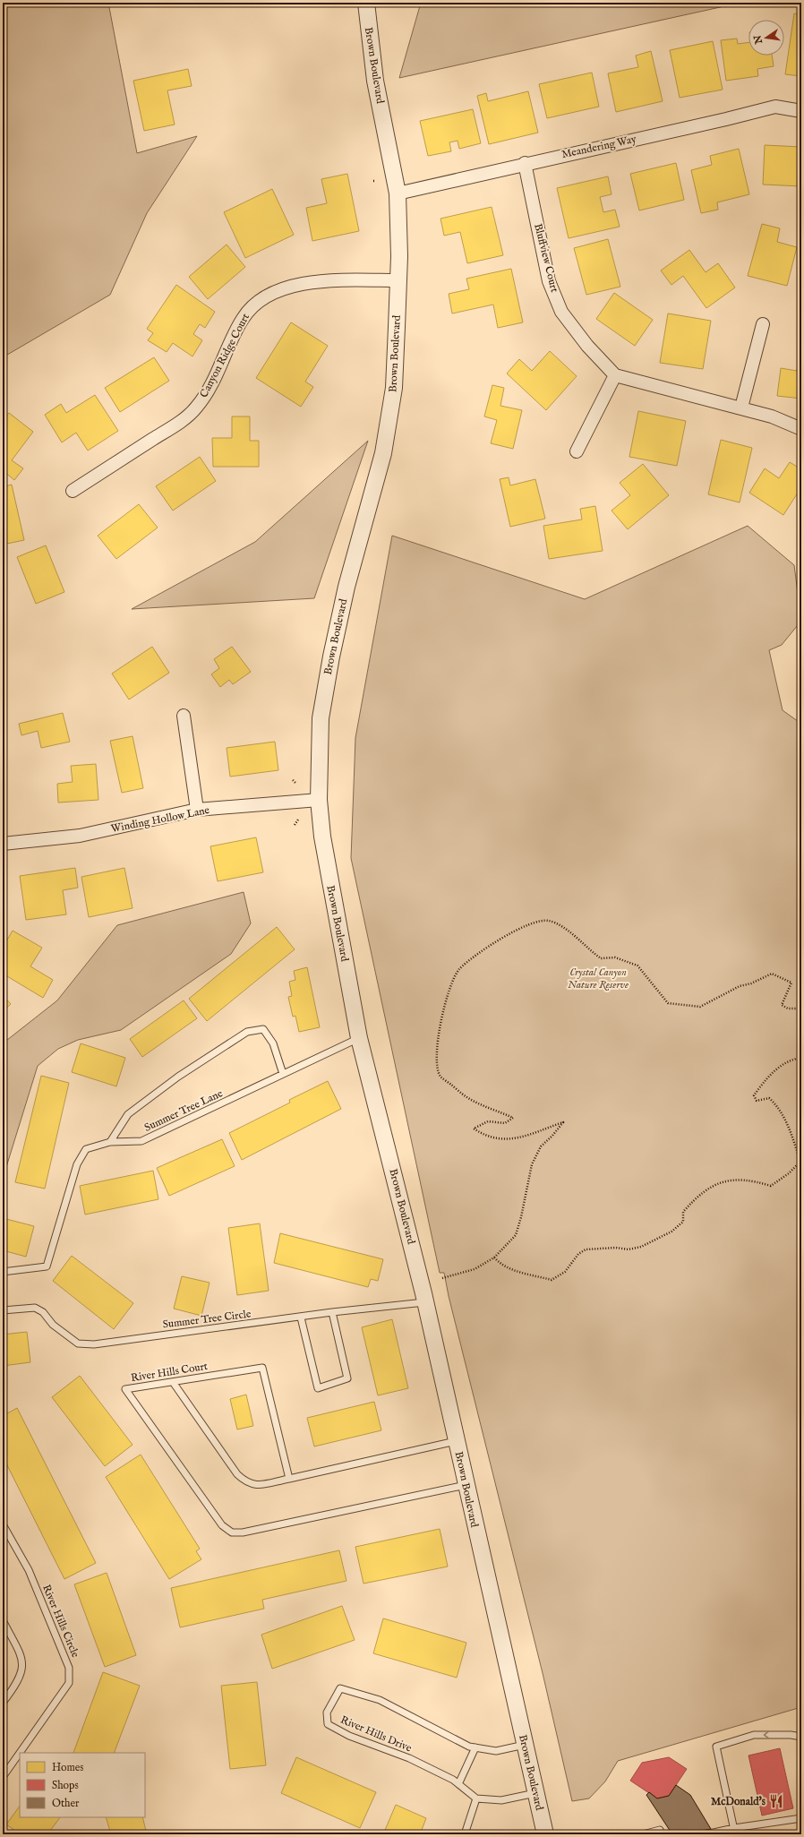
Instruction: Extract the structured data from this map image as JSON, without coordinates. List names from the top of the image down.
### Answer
{
  "streets": {
    "street": [
      "Brown Boulevard",
      "Meandering Way",
      "Bluffview Court",
      "Canyon Ridge Court",
      "Winding Hollow Lane"
    ],
    "lane": [
      "Summer Tree Lane",
      "Summer Tree Circle",
      "River Hills Court",
      "River Hills Circle",
      "River Hills Drive"
    ]
  },
  "crossings": [
    ["Brown Boulevard", "Meandering Way"],
    ["Brown Boulevard", "Canyon Ridge Court"],
    ["Brown Boulevard", "Winding Hollow Lane"],
    ["Brown Boulevard", "Summer Tree Lane"],
    ["Brown Boulevard", "Summer Tree Circle"],
    ["Brown Boulevard", "River Hills Court"],
    ["Brown Boulevard", "River Hills Drive"],
    ["Meandering Way", "Bluffview Court"]
  ],
  "parks": ["Crystal Canyon Nature Reserve"],
  "places": {
    "restaurant": ["McDonald's"]
  },
  "legend": ["Homes", "Shops", "Other"],
  "north": "left"
}
